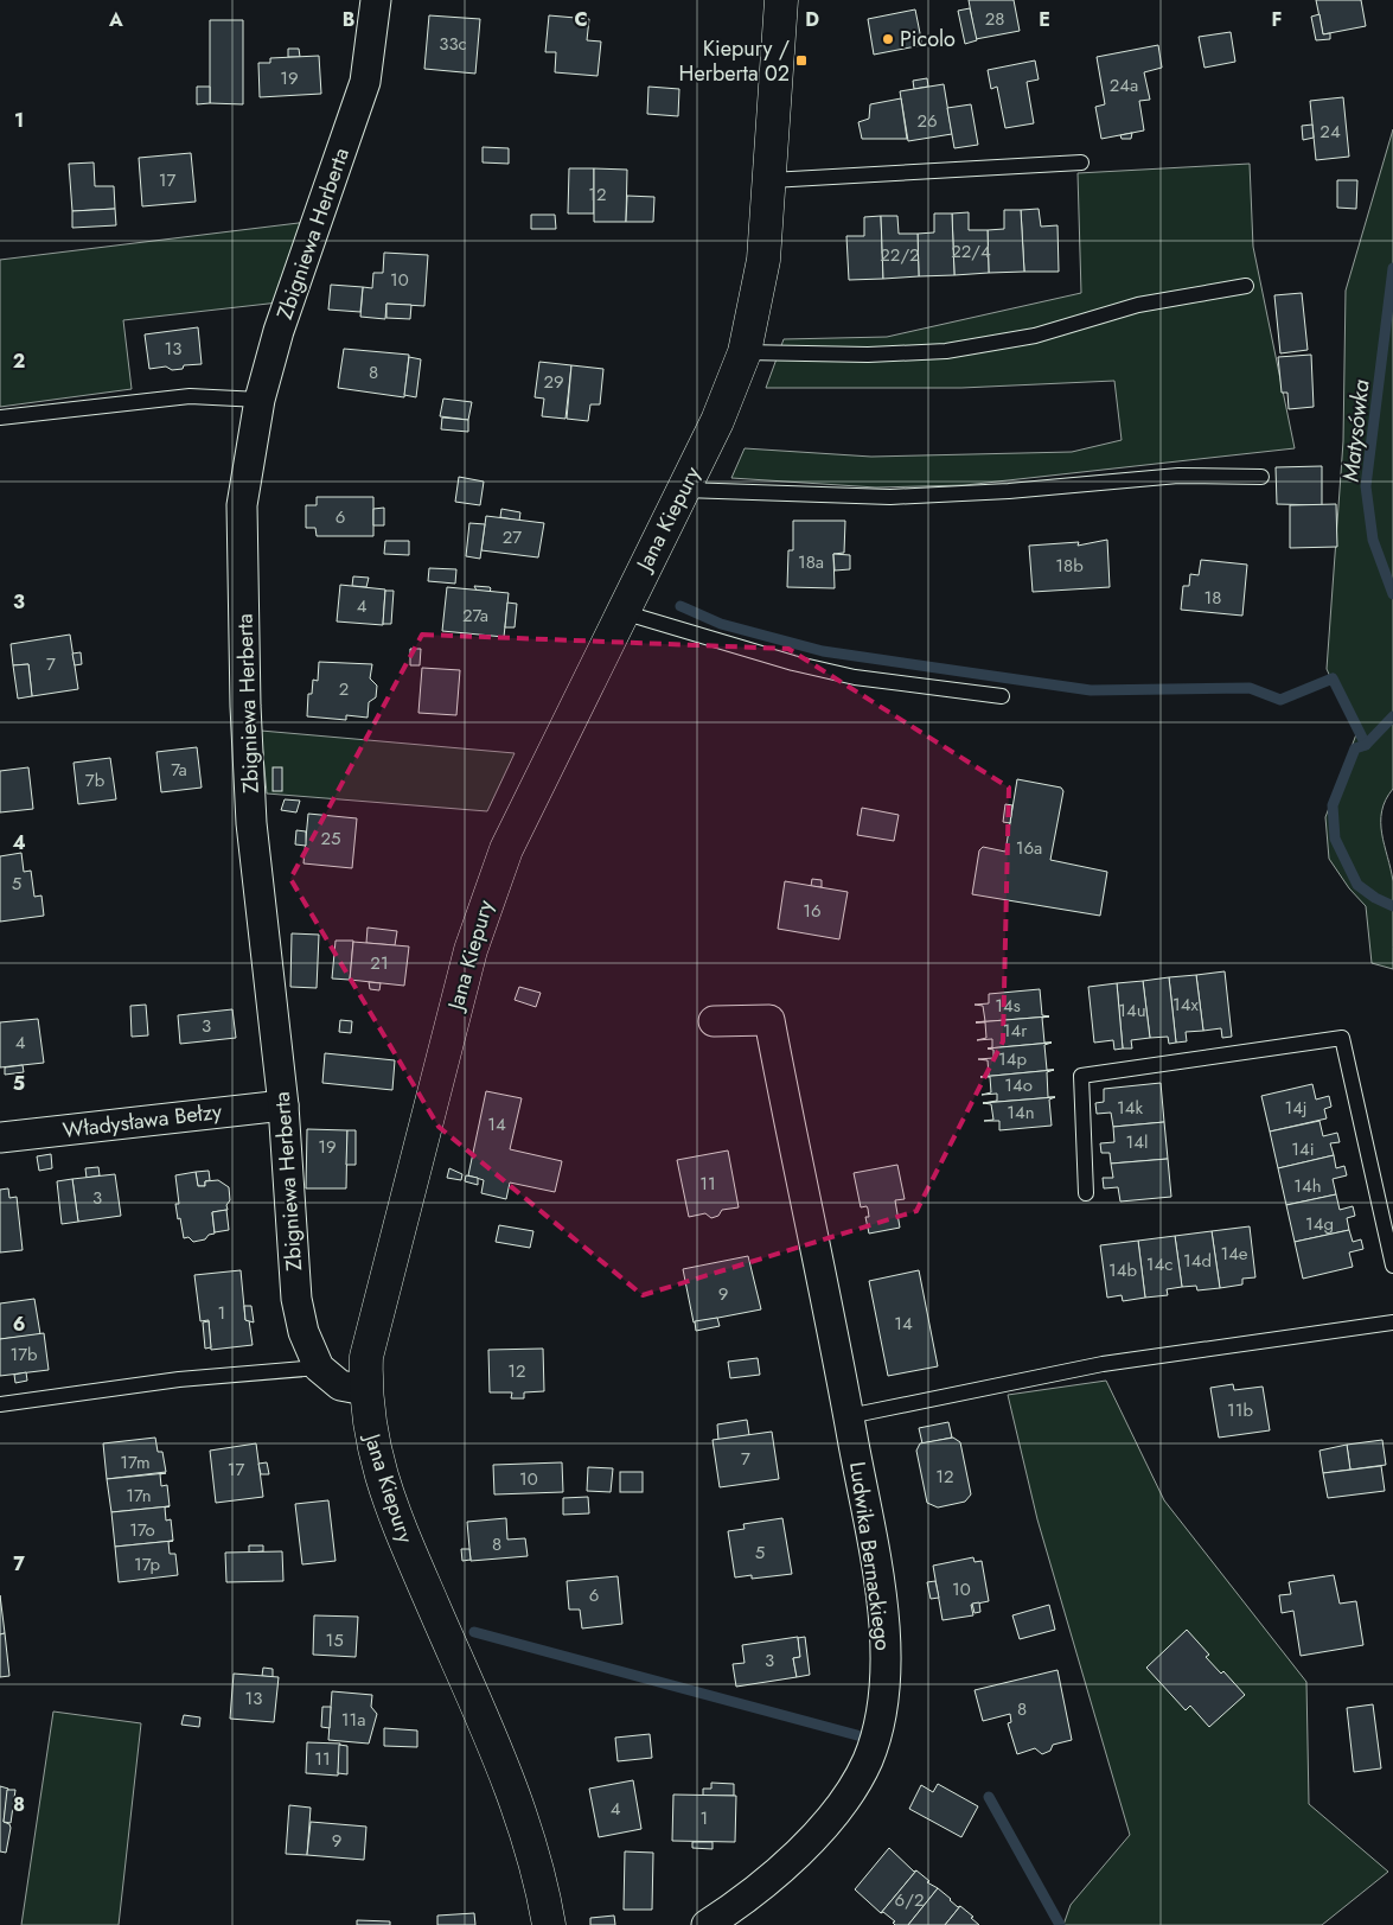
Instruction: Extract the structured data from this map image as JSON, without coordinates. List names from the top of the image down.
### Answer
{
  "streets": {
    "street": [
      "Zbigniewa Herberta",
      "Jana Kiepury",
      "Władysława Bełzy",
      "Ludwika Bernackiego"
    ]
  },
  "crossings": [
    ["Zbigniewa Herberta", "Jana Kiepury"],
    ["Zbigniewa Herberta", "Władysława Bełzy"]
  ],
  "water": ["Matysówka"],
  "places": {
    "other": ["Picolo"],
    "transit": ["Kiepury / Herberta 02"]
  },
  "house_numbers": [
    "28",
    "33c",
    "19",
    "24a",
    "26",
    "24",
    "17",
    "12",
    "22/4",
    "22/2",
    "10",
    "13",
    "8",
    "29",
    "6",
    "27",
    "18a",
    "18b",
    "18",
    "4",
    "27a",
    "7",
    "2",
    "7a",
    "7b",
    "25",
    "16a",
    "5",
    "16",
    "21",
    "14x",
    "14s",
    "14u",
    "3",
    "14r",
    "4",
    "14p",
    "14o",
    "14k",
    "14j",
    "14n",
    "14",
    "14l",
    "19",
    "14i",
    "11",
    "14h",
    "3",
    "14g",
    "14e",
    "14d",
    "14c",
    "14b",
    "9",
    "1",
    "14",
    "17b",
    "12",
    "11b",
    "7",
    "17m",
    "17",
    "12",
    "10",
    "17n",
    "17o",
    "8",
    "5",
    "17p",
    "10",
    "6",
    "15",
    "3",
    "13",
    "8",
    "11a",
    "11",
    "4",
    "1",
    "9",
    "6/2"
  ],
  "grid": {
    "columns": [
      "A",
      "B",
      "C",
      "D",
      "E",
      "F"
    ],
    "rows": [
      "1",
      "2",
      "3",
      "4",
      "5",
      "6",
      "7",
      "8"
    ]
  }
}
